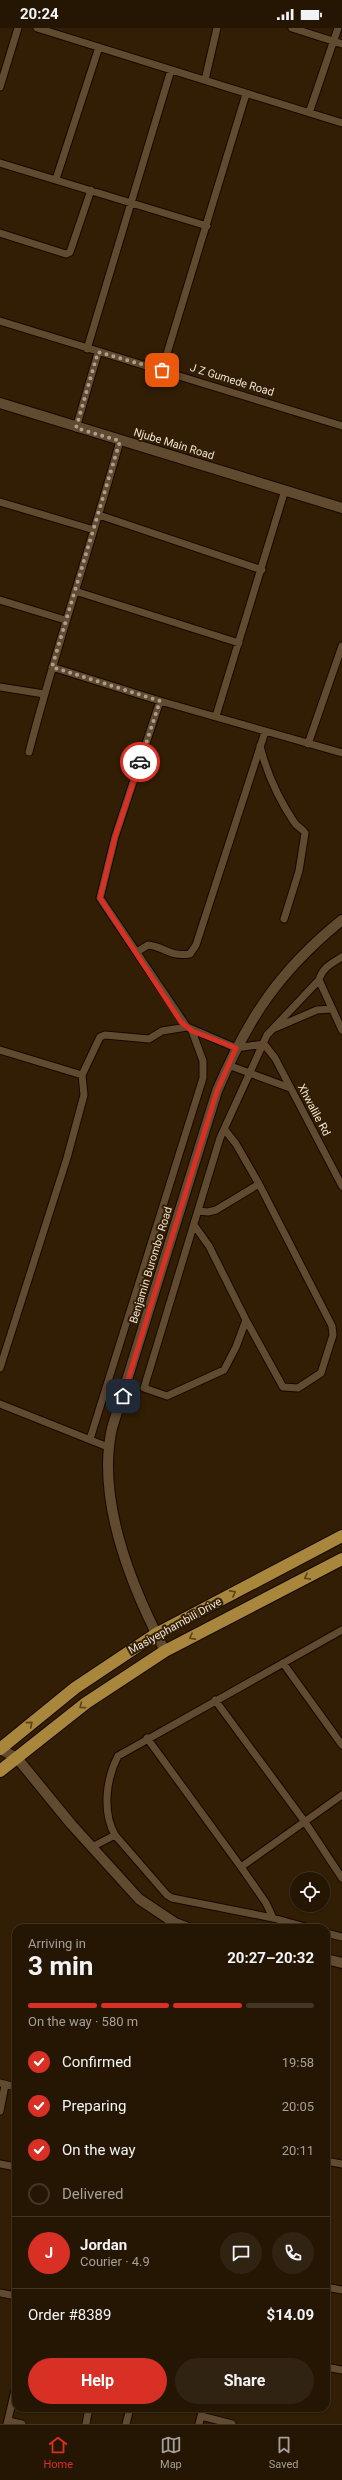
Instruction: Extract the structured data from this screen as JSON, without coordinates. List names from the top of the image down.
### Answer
{
  "streets": {
    "main road": ["Masiyephambili Drive"],
    "street": [
      "J Z Gumede Road",
      "Njube Main Road",
      "Xhwalile Rd",
      "Benjamin Burombo Road"
    ]
  },
  "crossings": [
    ["Benjamin Burombo Road", "Masiyephambili Drive"]
  ],
  "page": {
    "status": "20:24",
    "heading": ["3 min", "Arriving in", "20:27–20:32"],
    "panel": [
      "Jordan",
      "Courier · 4.9",
      "Order #8389",
      "$14.09"
    ],
    "bar": "On the way · 580 m",
    "list": [
      ["Confirmed", "19:58"],
      ["Preparing", "20:05"],
      ["On the way", "20:11"],
      "Delivered"
    ],
    "round": "J",
    "buttons": ["Help", "Share"],
    "tabs": ["Home", "Map", "Saved"]
  }
}
